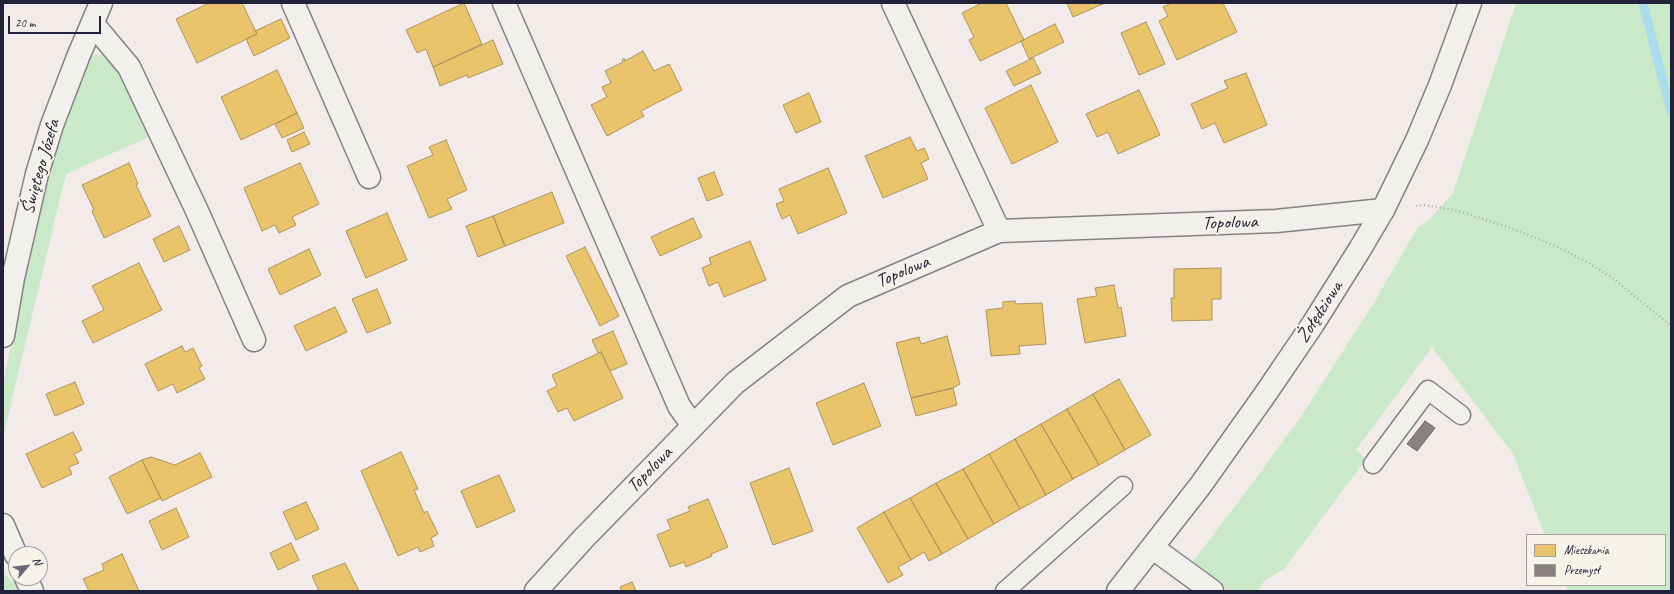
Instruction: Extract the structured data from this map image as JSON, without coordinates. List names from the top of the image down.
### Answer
{
  "streets": {
    "street": ["Świętego Józefa", "Topolowa", "Żołędziowa"]
  },
  "crossings": [
    ["Topolowa", "Żołędziowa"]
  ],
  "legend": ["Mieszkania", "Przemysł"],
  "scale_bar": "20 m",
  "north": "top right"
}
